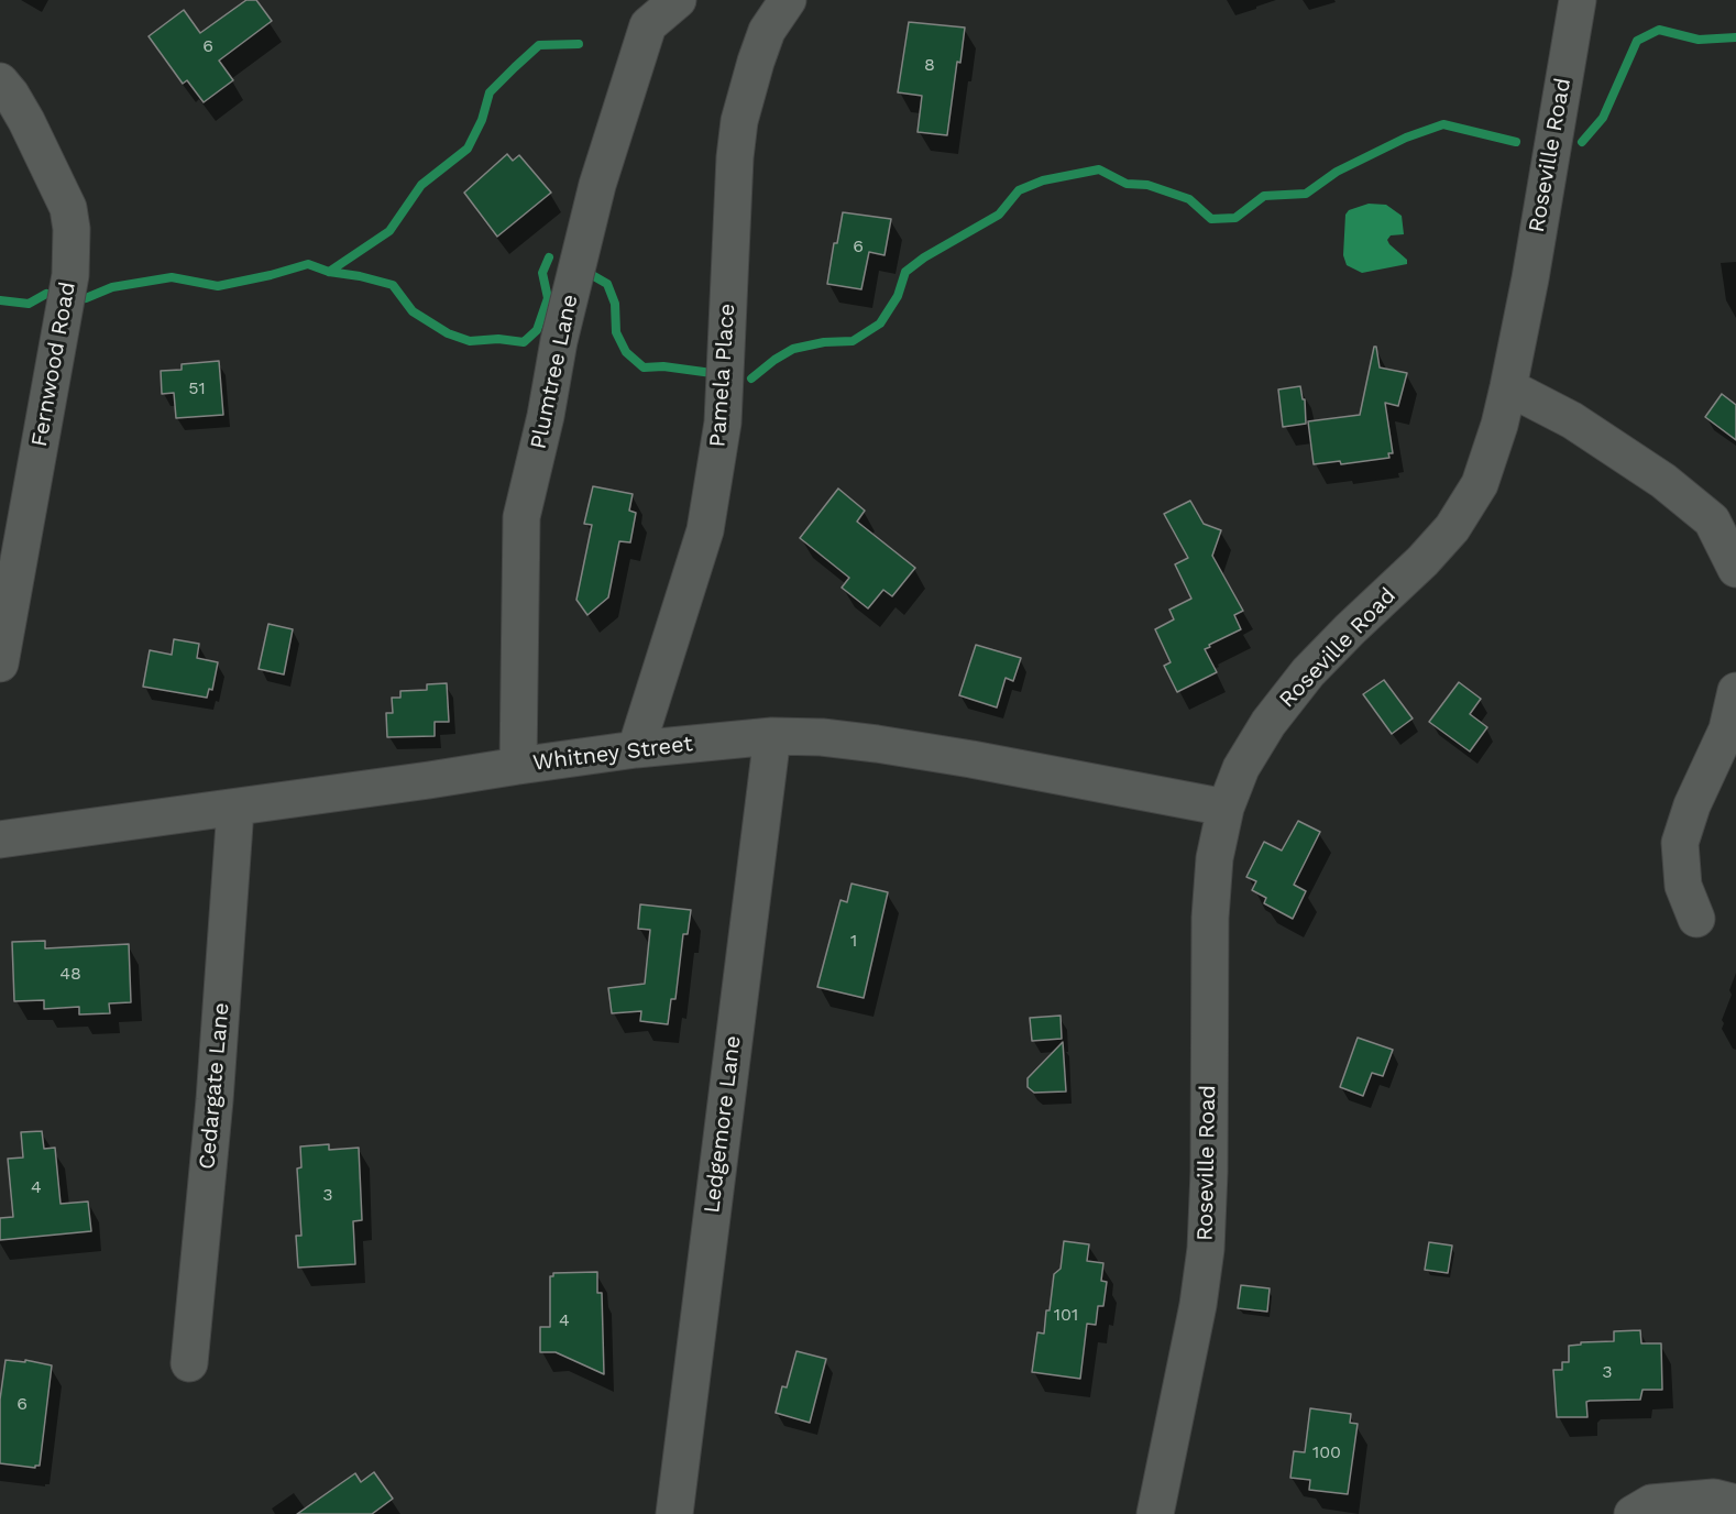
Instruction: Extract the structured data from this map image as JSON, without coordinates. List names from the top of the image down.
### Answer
{
  "streets": {
    "street": [
      "Roseville Road",
      "Fernwood Road",
      "Plumtree Lane",
      "Pamela Place",
      "Whitney Street",
      "Cedargate Lane",
      "Ledgemore Lane"
    ]
  },
  "crossings": [
    ["Roseville Road", "Whitney Street"],
    ["Plumtree Lane", "Whitney Street"],
    ["Pamela Place", "Whitney Street"],
    ["Whitney Street", "Cedargate Lane"],
    ["Whitney Street", "Ledgemore Lane"]
  ],
  "house_numbers": [
    "6",
    "8",
    "6",
    "51",
    "1",
    "48",
    "4",
    "3",
    "101",
    "4",
    "3",
    "6",
    "100"
  ]
}
